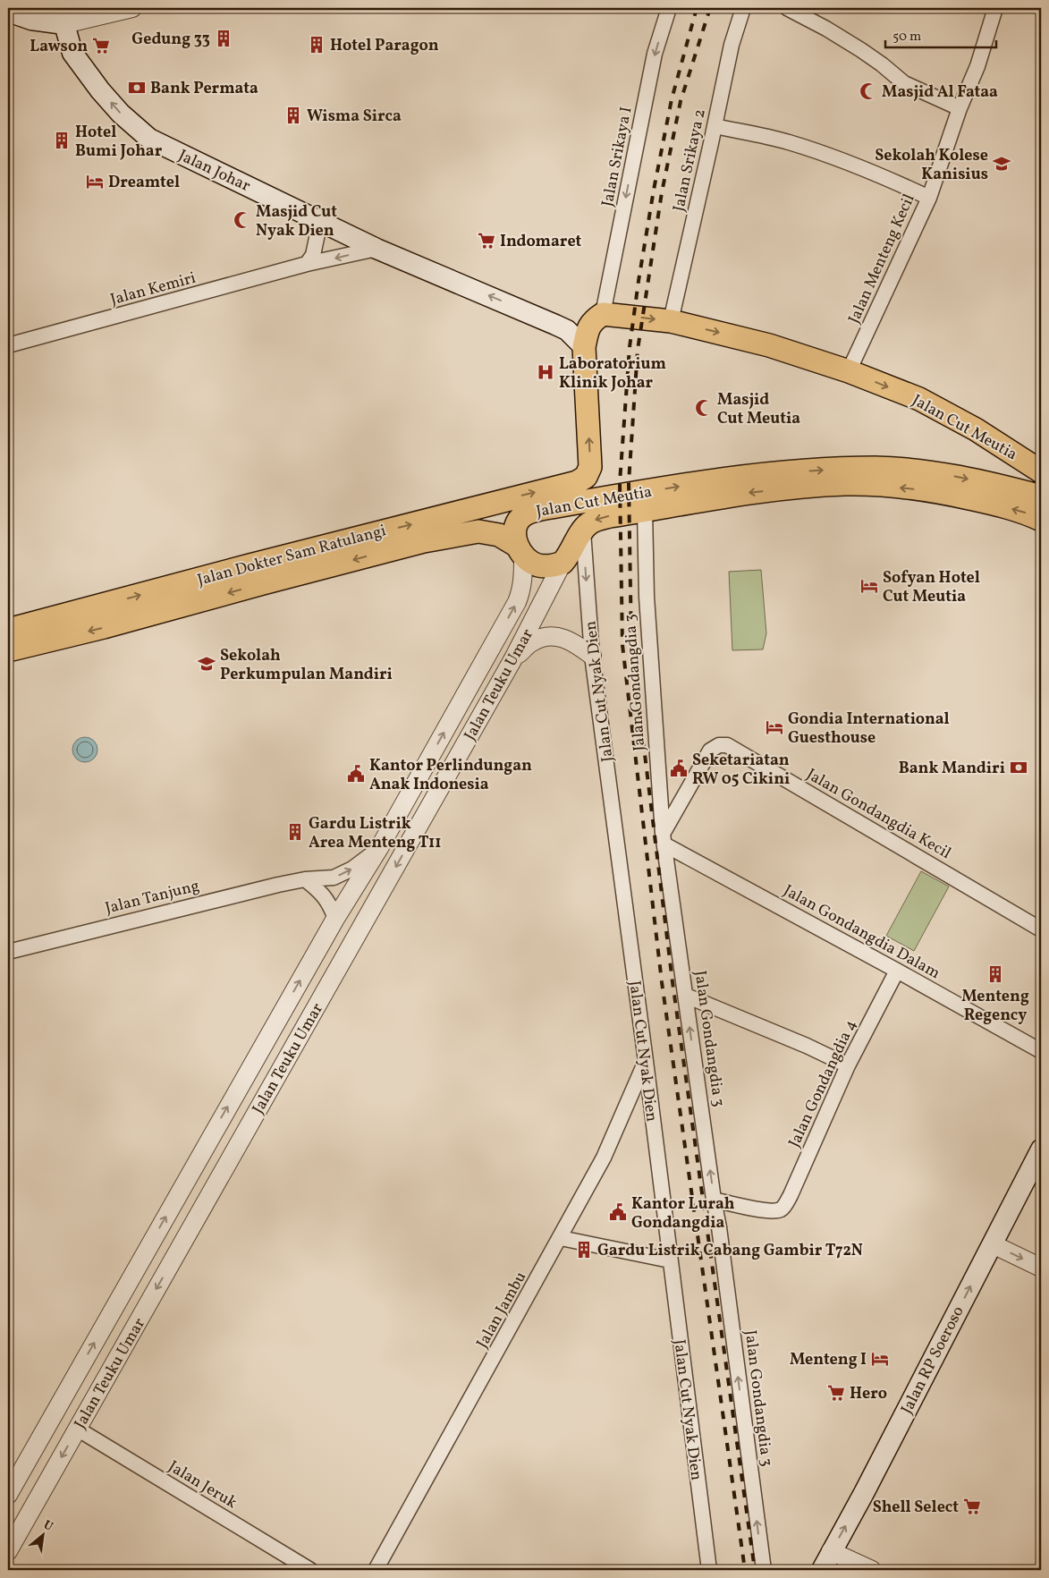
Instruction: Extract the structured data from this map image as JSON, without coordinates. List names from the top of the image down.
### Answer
{
  "streets": {
    "main road": [
      "Jalan Johar",
      "Jalan Cut Meutia",
      "Jalan Dokter Sam Ratulangi",
      "Jalan RP Soeroso"
    ],
    "street": [
      "Jalan Srikaya I",
      "Jalan Srikaya 2",
      "Jalan Menteng Kecil",
      "Jalan Kemiri",
      "Jalan Gondangdia 3",
      "Jalan Teuku Umar",
      "Jalan Cut Nyak Dien",
      "Jalan Gondangdia Kecil",
      "Jalan Tanjung",
      "Jalan Gondangdia Dalam",
      "Jalan Gondangdia 4",
      "Jalan Jambu",
      "Jalan Jeruk"
    ]
  },
  "crossings": [
    ["Jalan Srikaya I", "Jalan Johar"],
    ["Jalan Srikaya I", "Jalan Cut Meutia"],
    ["Jalan Srikaya 2", "Jalan Cut Meutia"],
    ["Jalan Johar", "Jalan Kemiri"],
    ["Jalan Johar", "Jalan Cut Meutia"],
    ["Jalan Johar", "Jalan Dokter Sam Ratulangi"],
    ["Jalan Menteng Kecil", "Jalan Cut Meutia"],
    ["Jalan Cut Meutia", "Jalan Dokter Sam Ratulangi"],
    ["Jalan Cut Meutia", "Jalan Gondangdia 3"],
    ["Jalan Cut Meutia", "Jalan Teuku Umar"],
    ["Jalan Cut Meutia", "Jalan Cut Nyak Dien"],
    ["Jalan Dokter Sam Ratulangi", "Jalan Teuku Umar"],
    ["Jalan Gondangdia 3", "Jalan Gondangdia Kecil"],
    ["Jalan Gondangdia 3", "Jalan Gondangdia Dalam"],
    ["Jalan Gondangdia 3", "Jalan Gondangdia 4"],
    ["Jalan Teuku Umar", "Jalan Tanjung"],
    ["Jalan Teuku Umar", "Jalan Jeruk"],
    ["Jalan Cut Nyak Dien", "Jalan Jambu"],
    ["Jalan Gondangdia Kecil", "Jalan Gondangdia Dalam"],
    ["Jalan Gondangdia Dalam", "Jalan Gondangdia 4"]
  ],
  "one_way": [
    "Jalan Srikaya I",
    "Jalan Johar",
    "Jalan Gondangdia 3",
    "Jalan RP Soeroso"
  ],
  "places": {
    "building": [
      "Gedung 33",
      "Hotel Paragon",
      "Wisma Sirca",
      "Hotel Bumi Johar",
      "Gardu Listrik Area Menteng T11",
      "Menteng Regency",
      "Gardu Listrik Cabang Gambir T72N"
    ],
    "supermarket": [
      "Lawson",
      "Indomaret",
      "Hero",
      "Shell Select"
    ],
    "bank": ["Bank Permata", "Bank Mandiri"],
    "mosque": ["Masjid Al Fataa", "Masjid Cut Nyak Dien", "Masjid Cut Meutia"],
    "school or university": ["Sekolah Kolese Kanisius", "Sekolah Perkumpulan Mandiri"],
    "hotel": [
      "Dreamtel",
      "Sofyan Hotel Cut Meutia",
      "Gondia International Guesthouse",
      "Menteng I"
    ],
    "hospital": ["Laboratorium Klinik Johar"],
    "public building": ["Seketariatan RW 05 Cikini", "Kantor Perlindungan Anak Indonesia", "Kantor Lurah Gondangdia"]
  },
  "scale_bar": "50 m",
  "north": "top right"
}
